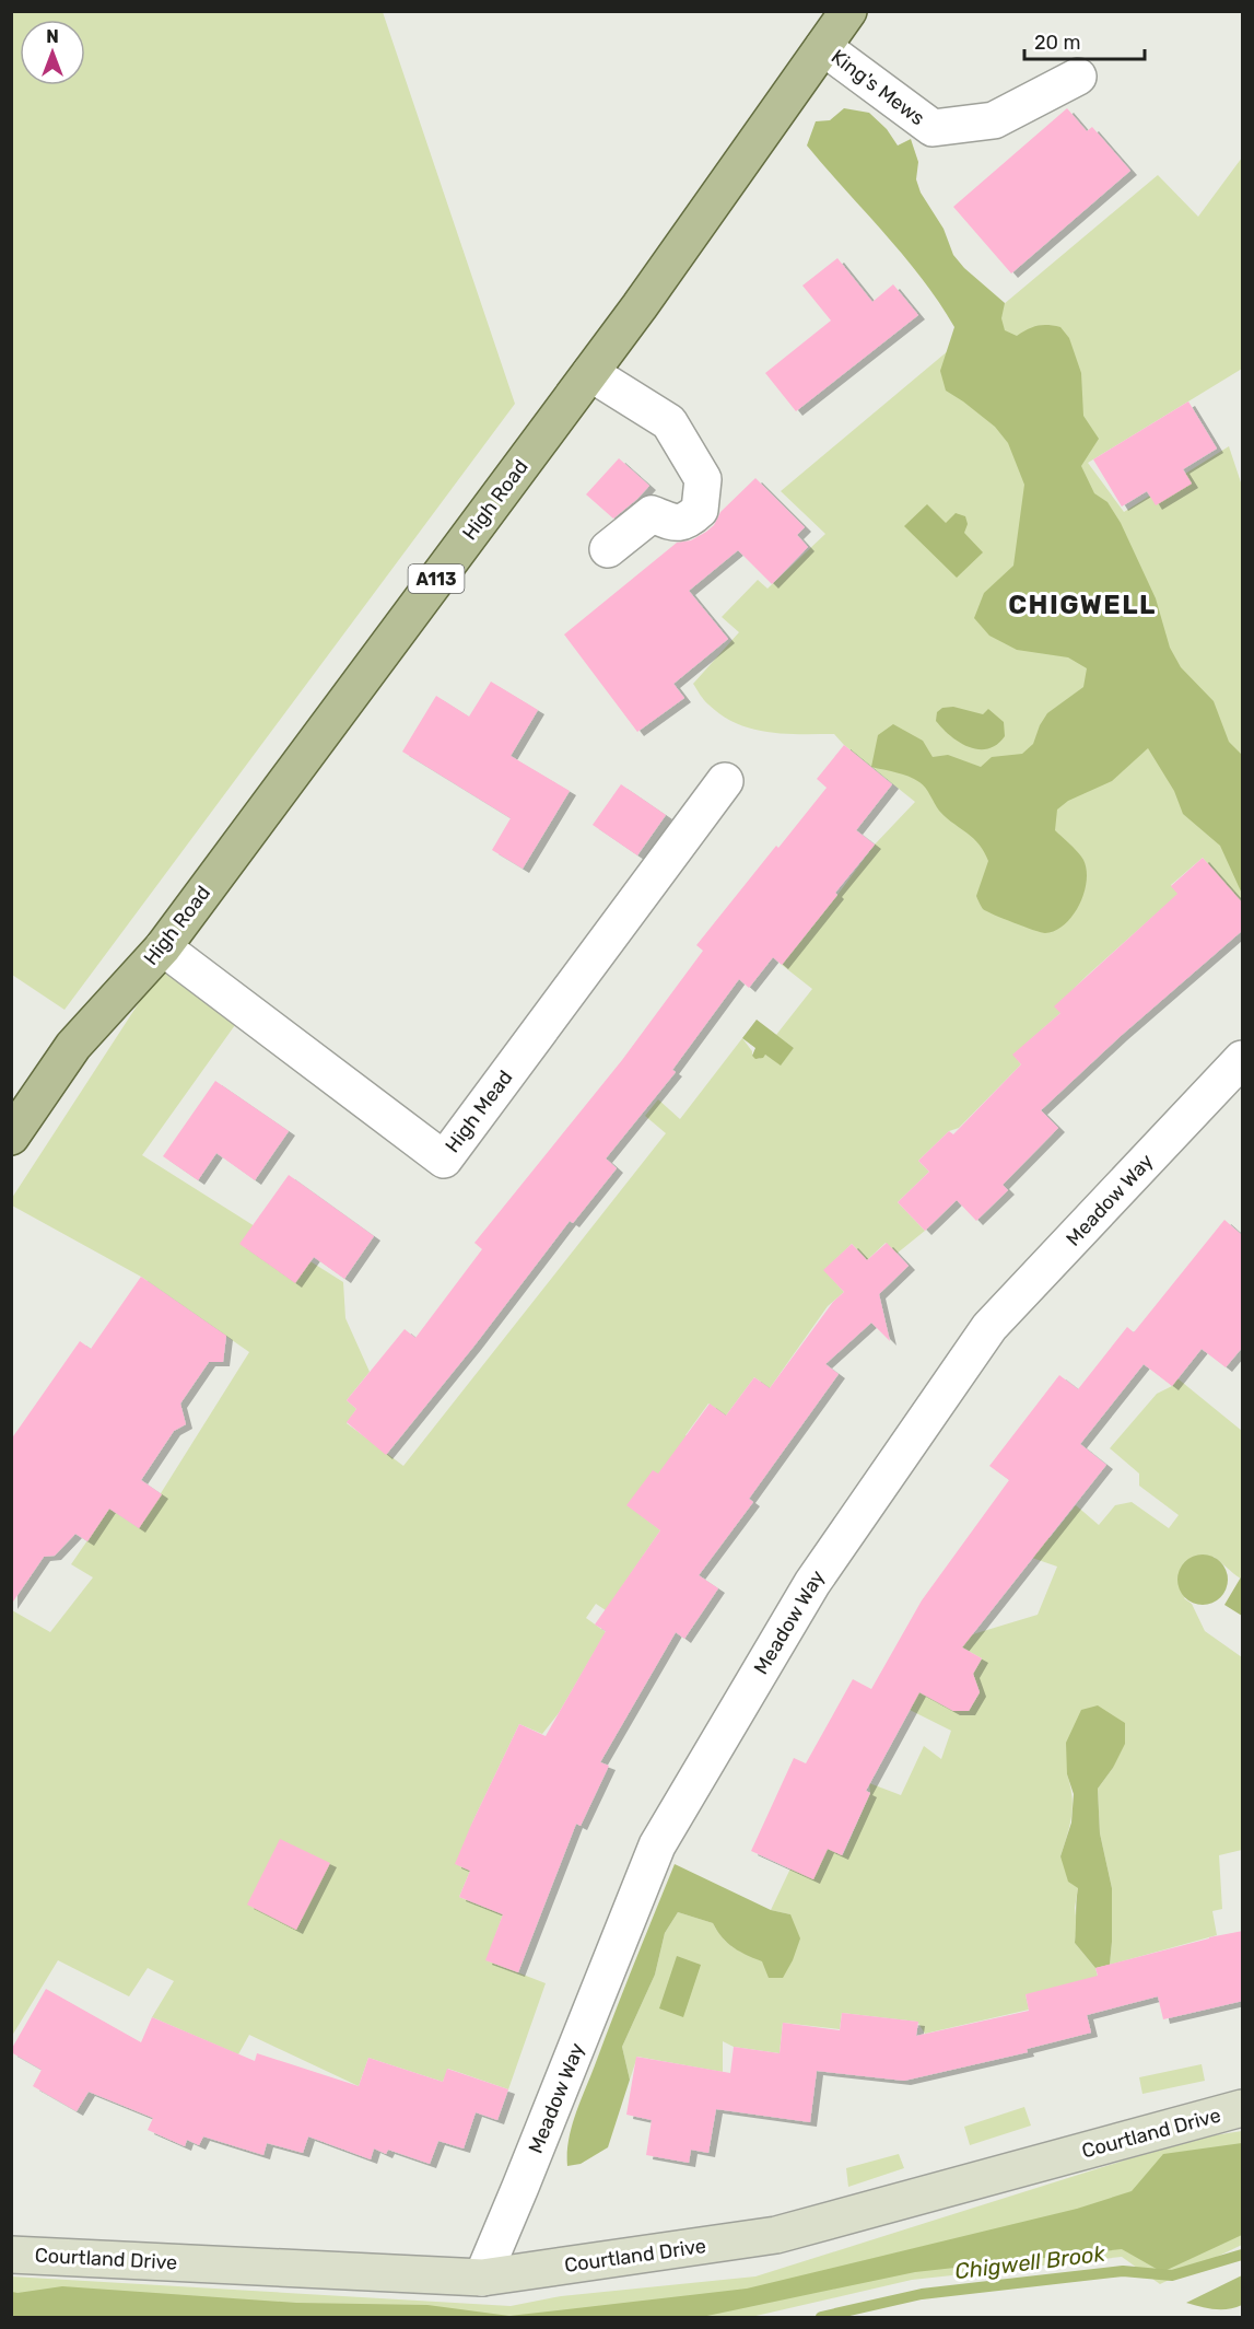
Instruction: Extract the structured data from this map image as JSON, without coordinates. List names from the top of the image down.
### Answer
{
  "streets": {
    "main road": ["High Road", "A113"],
    "street": [
      "King's Mews",
      "High Mead",
      "Meadow Way",
      "Courtland Drive"
    ]
  },
  "crossings": [
    ["King's Mews", "High Road"],
    ["High Road", "High Mead"],
    ["Meadow Way", "Courtland Drive"]
  ],
  "districts": ["CHIGWELL"],
  "water": ["Chigwell Brook"],
  "scale_bar": "20 m",
  "north": "top"
}
